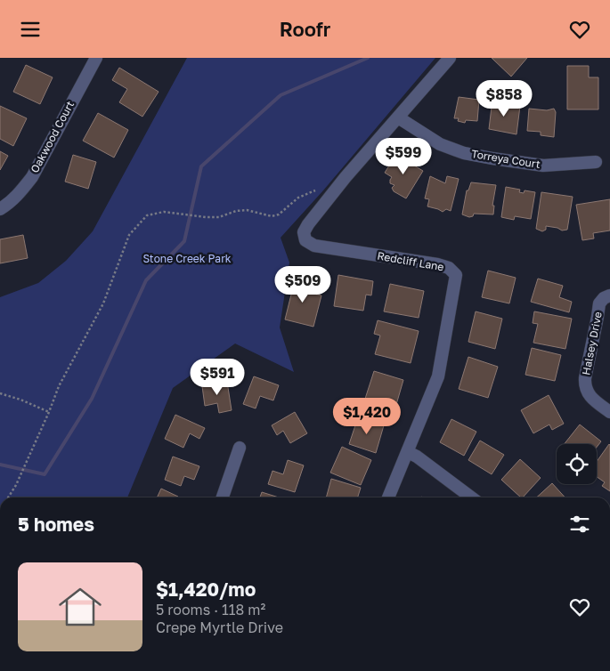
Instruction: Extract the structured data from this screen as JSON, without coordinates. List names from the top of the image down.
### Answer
{
  "streets": {
    "street": [
      "Oakwood Court",
      "Torreya Court",
      "Redcliff Lane",
      "Halsey Drive"
    ]
  },
  "crossings": [
    ["Torreya Court", "Redcliff Lane"]
  ],
  "parks": ["Stone Creek Park"],
  "page": {
    "header": "Roofr",
    "price": [
      "$858",
      "$599",
      "$509",
      "$591",
      "$1,420"
    ],
    "heading": "5 homes",
    "list": [
      {
        "name": "$1,420/mo",
        "note": "5 rooms · 118 m² · Crepe Myrtle Drive"
      }
    ]
  }
}
